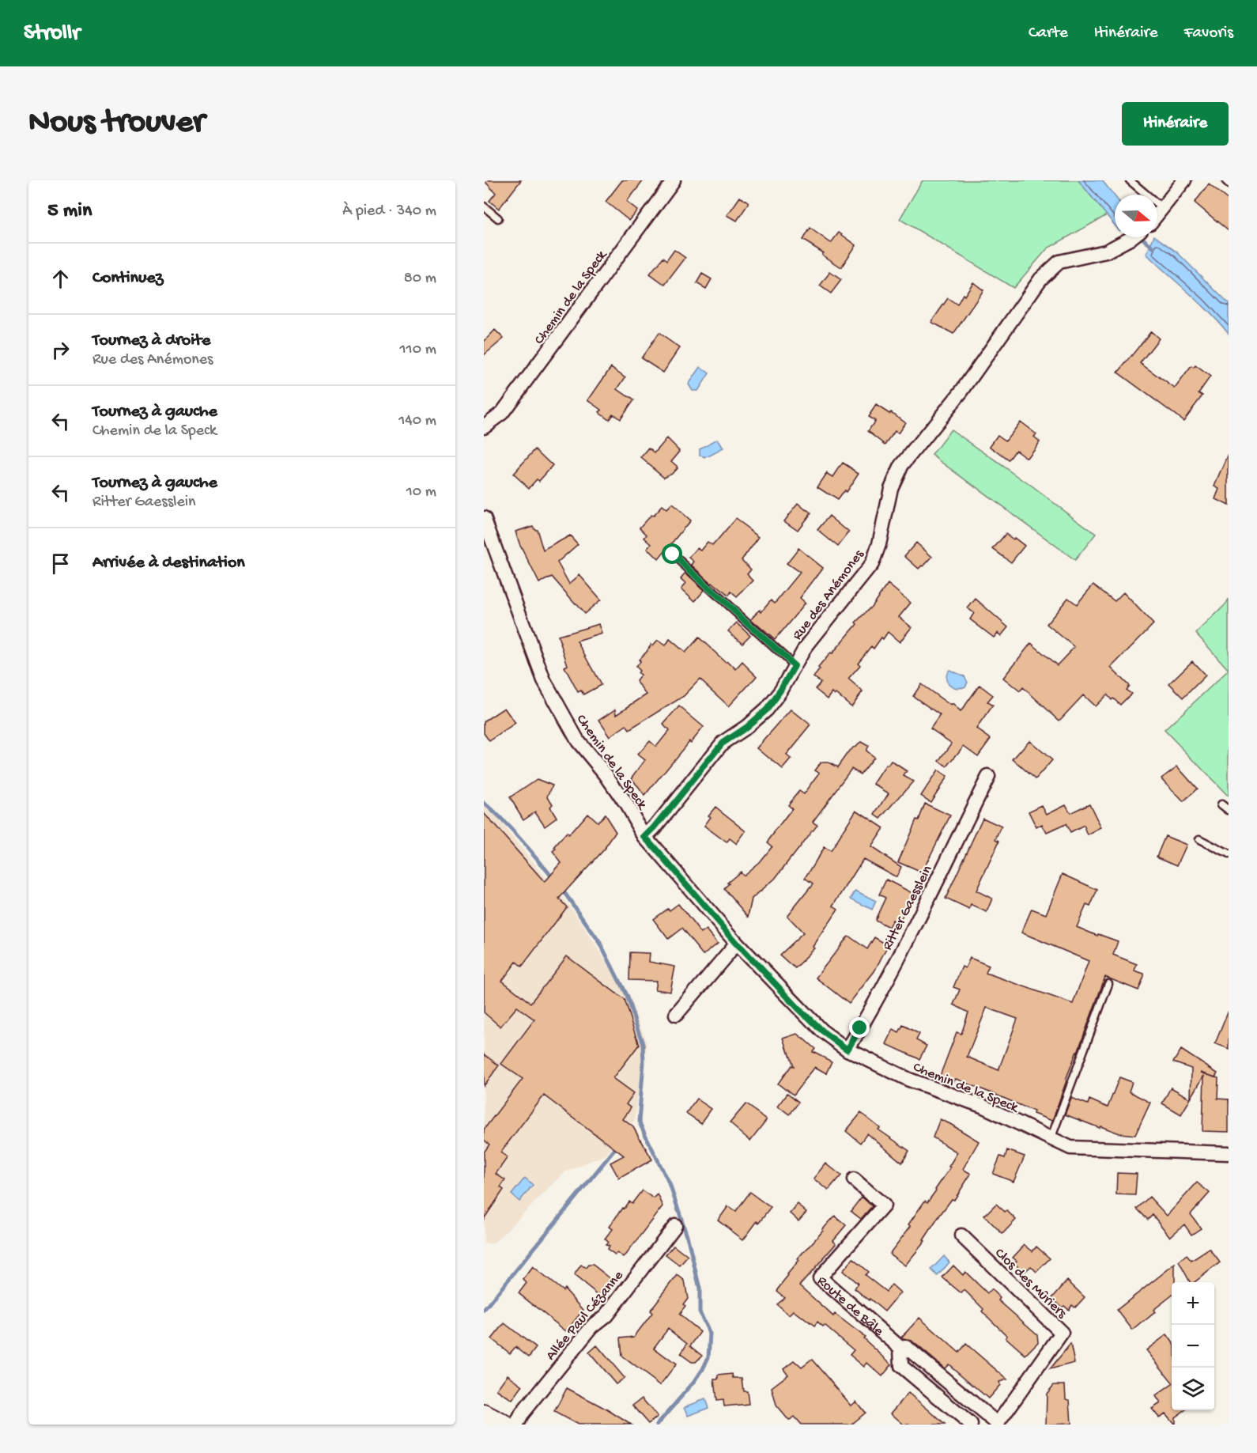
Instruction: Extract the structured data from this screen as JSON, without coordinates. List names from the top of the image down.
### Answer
{
  "streets": {
    "street": [
      "Chemin de la Speck",
      "Rue des Anémones",
      "Ritter Gaesslein",
      "Clos des Mûriers",
      "Route de Bâle",
      "Allée Paul Cézanne"
    ]
  },
  "crossings": [
    ["Chemin de la Speck", "Rue des Anémones"],
    ["Chemin de la Speck", "Ritter Gaesslein"],
    ["Clos des Mûriers", "Route de Bâle"]
  ],
  "north": "right",
  "page": {
    "header": "Strollr",
    "nav": ["Carte", "Itinéraire", "Favoris"],
    "buttons": "Itinéraire",
    "title": "Nous trouver",
    "heading": ["5 min", "À pied · 340 m"],
    "list": [
      ["Continuez", "80 m"],
      ["Tournez à droite", "Rue des Anémones", "110 m"],
      ["Tournez à gauche", "Chemin de la Speck", "140 m"],
      ["Tournez à gauche", "Ritter Gaesslein", "10 m"],
      "Arrivée à destination"
    ],
    "map_buttons": ["+", "−"]
  }
}
